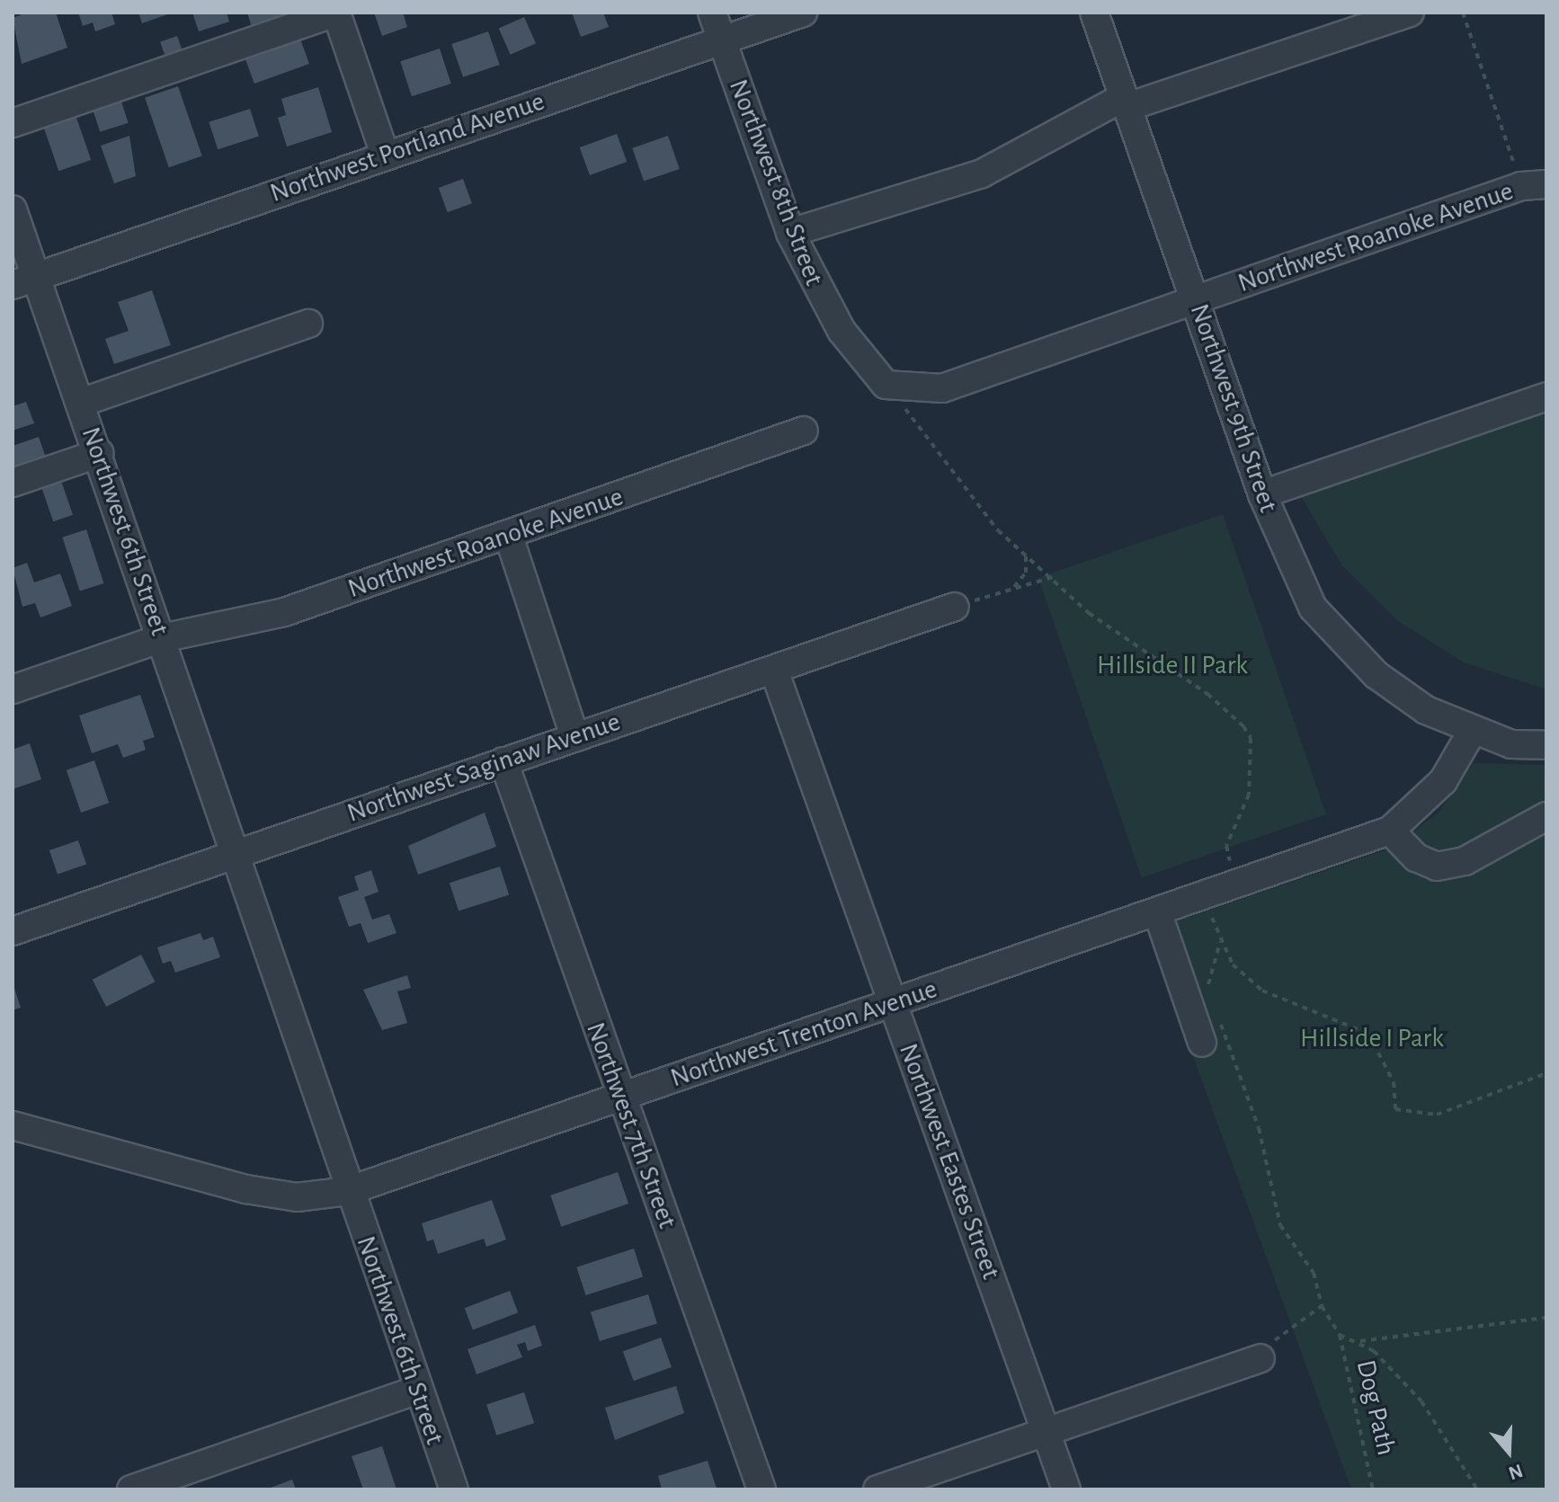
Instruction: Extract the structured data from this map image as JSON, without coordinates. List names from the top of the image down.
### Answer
{
  "streets": {
    "street": [
      "Northwest Portland Avenue",
      "Northwest 8th Street",
      "Northwest Roanoke Avenue",
      "Northwest 9th Street",
      "Northwest 6th Street",
      "Northwest Saginaw Avenue",
      "Northwest Trenton Avenue",
      "Northwest 7th Street",
      "Northwest Eastes Street"
    ],
    "path": ["Dog Path"]
  },
  "crossings": [
    ["Northwest Portland Avenue", "Northwest 8th Street"],
    ["Northwest Portland Avenue", "Northwest 6th Street"],
    ["Northwest 8th Street", "Northwest Roanoke Avenue"],
    ["Northwest Roanoke Avenue", "Northwest 9th Street"],
    ["Northwest Roanoke Avenue", "Northwest 6th Street"],
    ["Northwest 9th Street", "Northwest Trenton Avenue"],
    ["Northwest 6th Street", "Northwest Saginaw Avenue"],
    ["Northwest 6th Street", "Northwest Trenton Avenue"],
    ["Northwest Saginaw Avenue", "Northwest 7th Street"],
    ["Northwest Saginaw Avenue", "Northwest Eastes Street"],
    ["Northwest Trenton Avenue", "Northwest 7th Street"],
    ["Northwest Trenton Avenue", "Northwest Eastes Street"]
  ],
  "parks": ["Hillside II Park", "Hillside I Park"],
  "north": "bottom"
}
